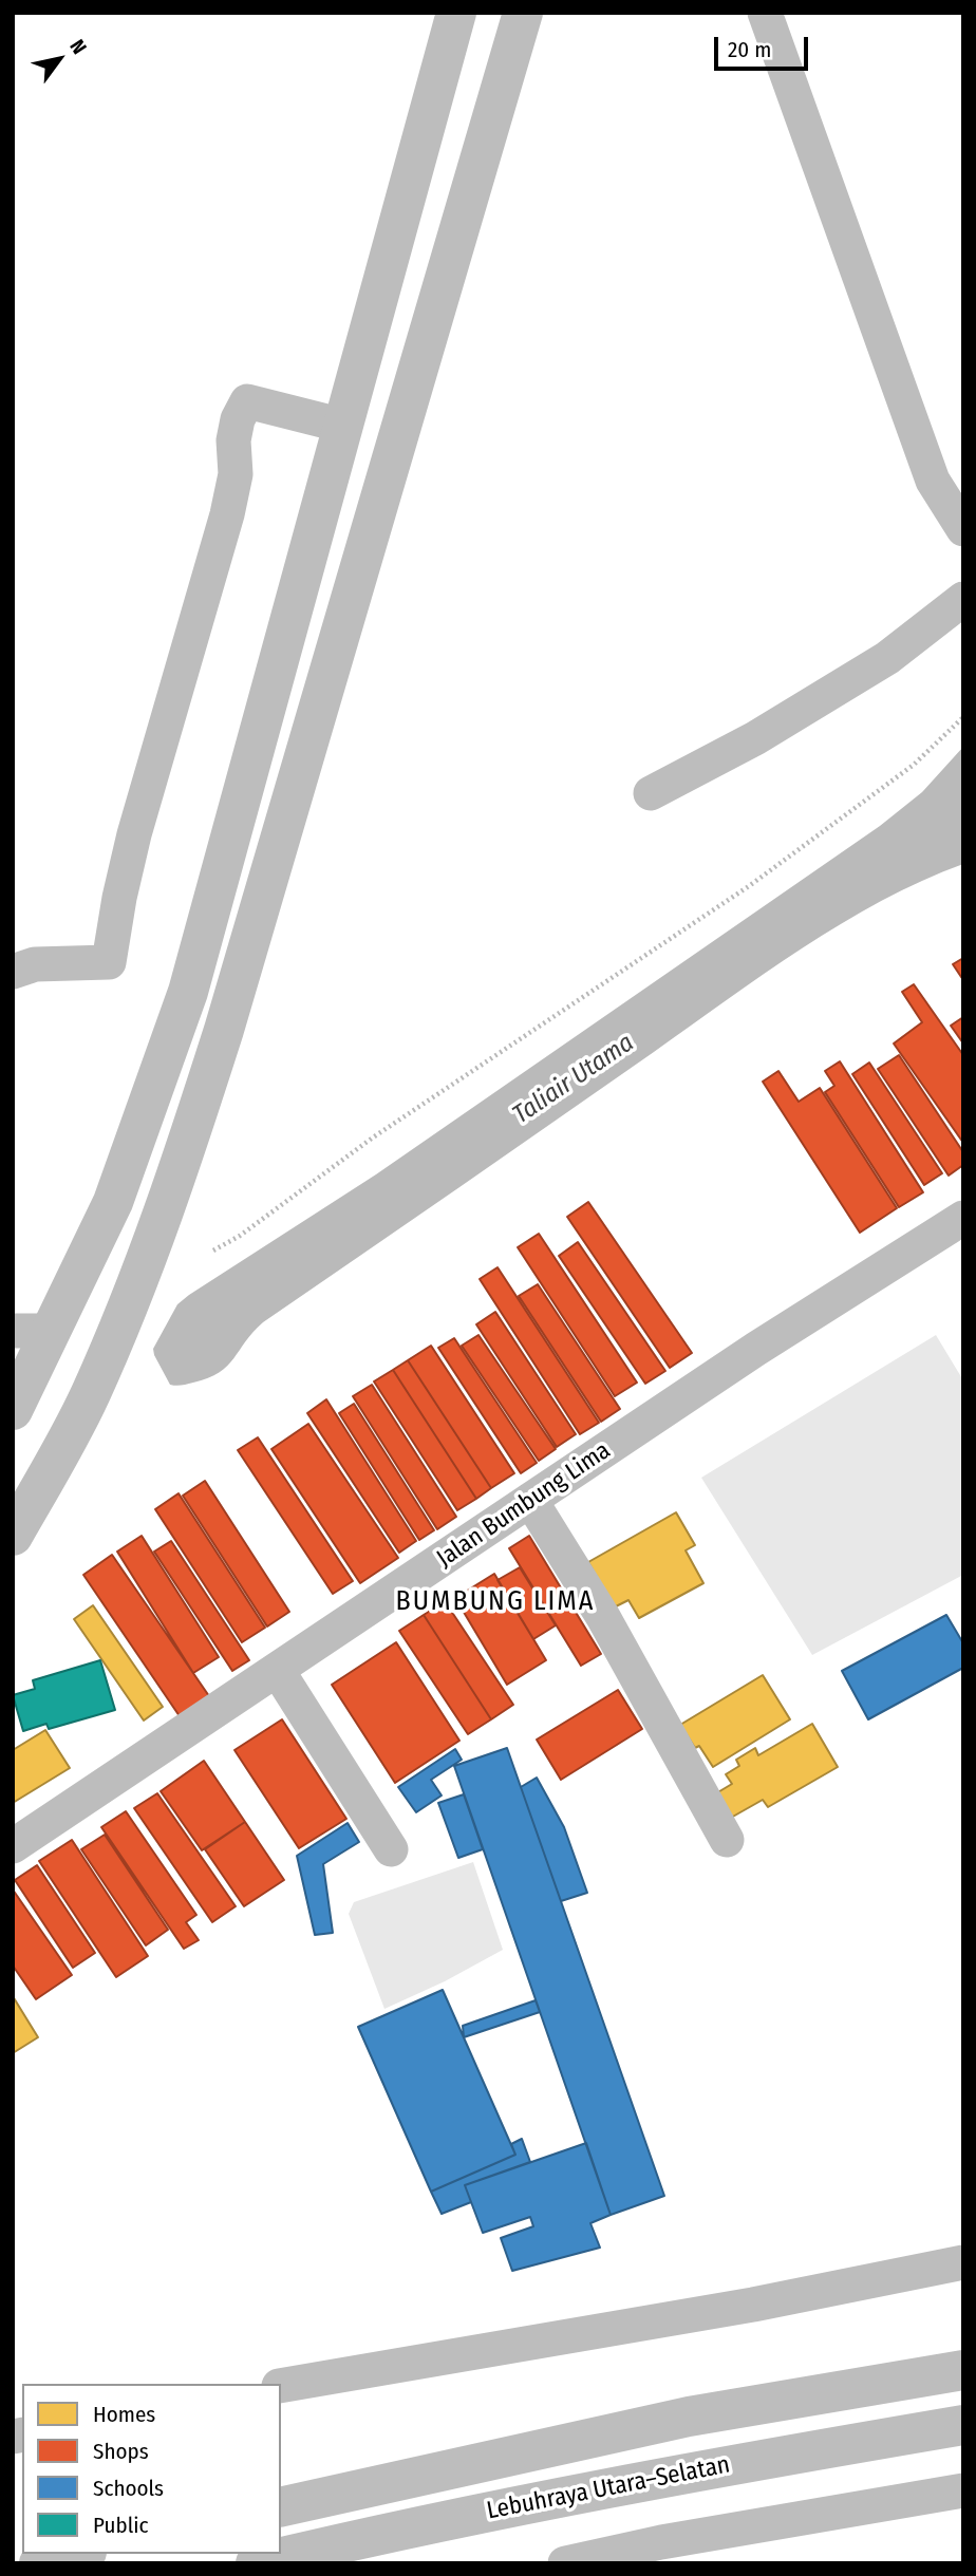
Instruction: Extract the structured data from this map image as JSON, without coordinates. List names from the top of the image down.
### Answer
{
  "streets": {
    "highway": ["Lebuhraya Utara–Selatan"],
    "street": ["Jalan Bumbung Lima"]
  },
  "districts": ["BUMBUNG LIMA"],
  "water": ["Taliair Utama"],
  "legend": [
    "Homes",
    "Shops",
    "Schools",
    "Public"
  ],
  "scale_bar": "20 m",
  "north": "top right"
}
